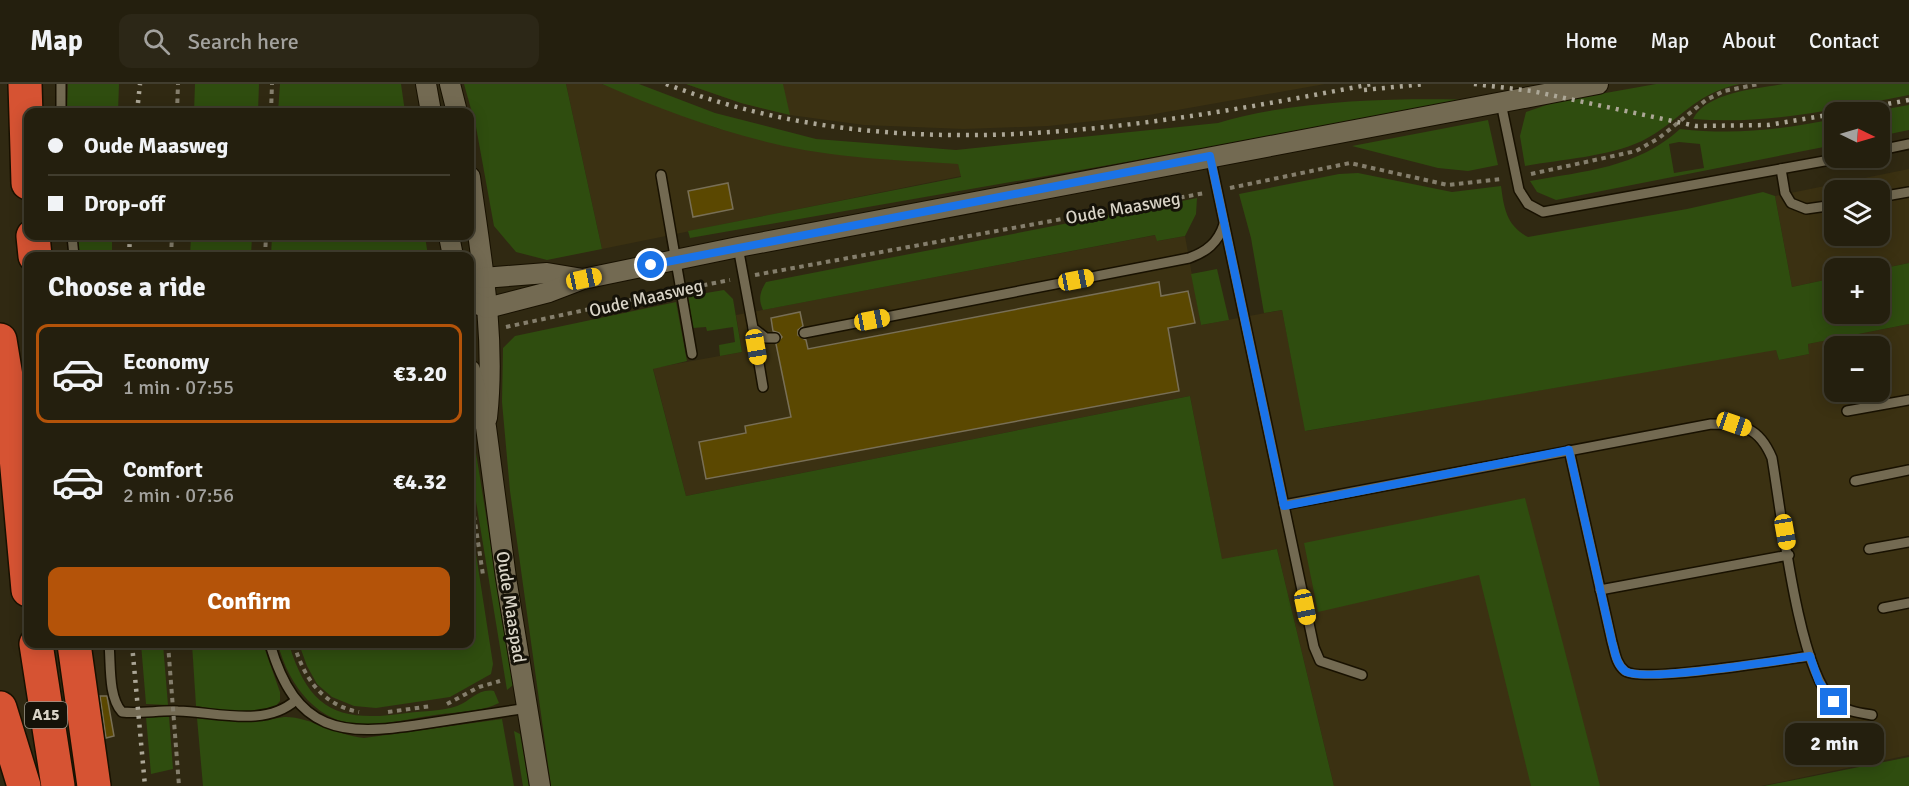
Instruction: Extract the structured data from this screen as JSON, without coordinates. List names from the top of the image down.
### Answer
{
  "streets": {
    "highway": ["A15"],
    "street": ["Oude Maasweg", "Oude Maaspad"]
  },
  "crossings": [
    ["Oude Maasweg", "Oude Maaspad"]
  ],
  "north": "right",
  "page": {
    "header": "Map",
    "search": "Search here",
    "nav": [
      "Home",
      "Map",
      "About",
      "Contact"
    ],
    "map_buttons": ["+", "−"],
    "banner": ["Oude Maasweg", "Drop-off"],
    "heading": "Choose a ride",
    "list": [
      {
        "name": "Economy",
        "note": "1 min · 07:55",
        "value": "€3.20"
      },
      {
        "name": "Comfort",
        "note": "2 min · 07:56",
        "value": "€4.32"
      }
    ],
    "buttons": "Confirm",
    "bubble": "2 min"
  }
}
